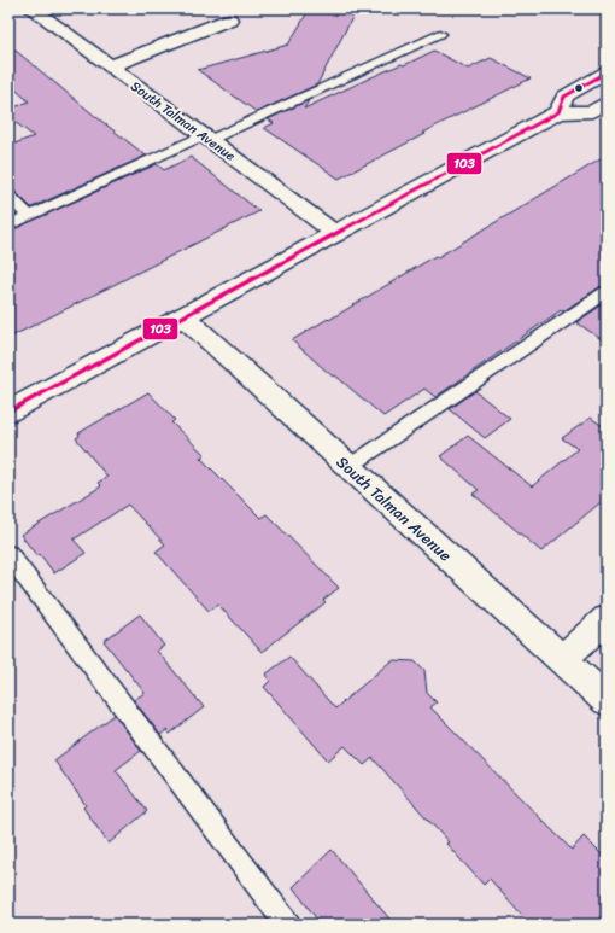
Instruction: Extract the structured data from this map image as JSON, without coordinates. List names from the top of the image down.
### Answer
{
  "streets": {
    "street": ["South Talman Avenue"]
  },
  "lines": ["transit line 103"]
}
